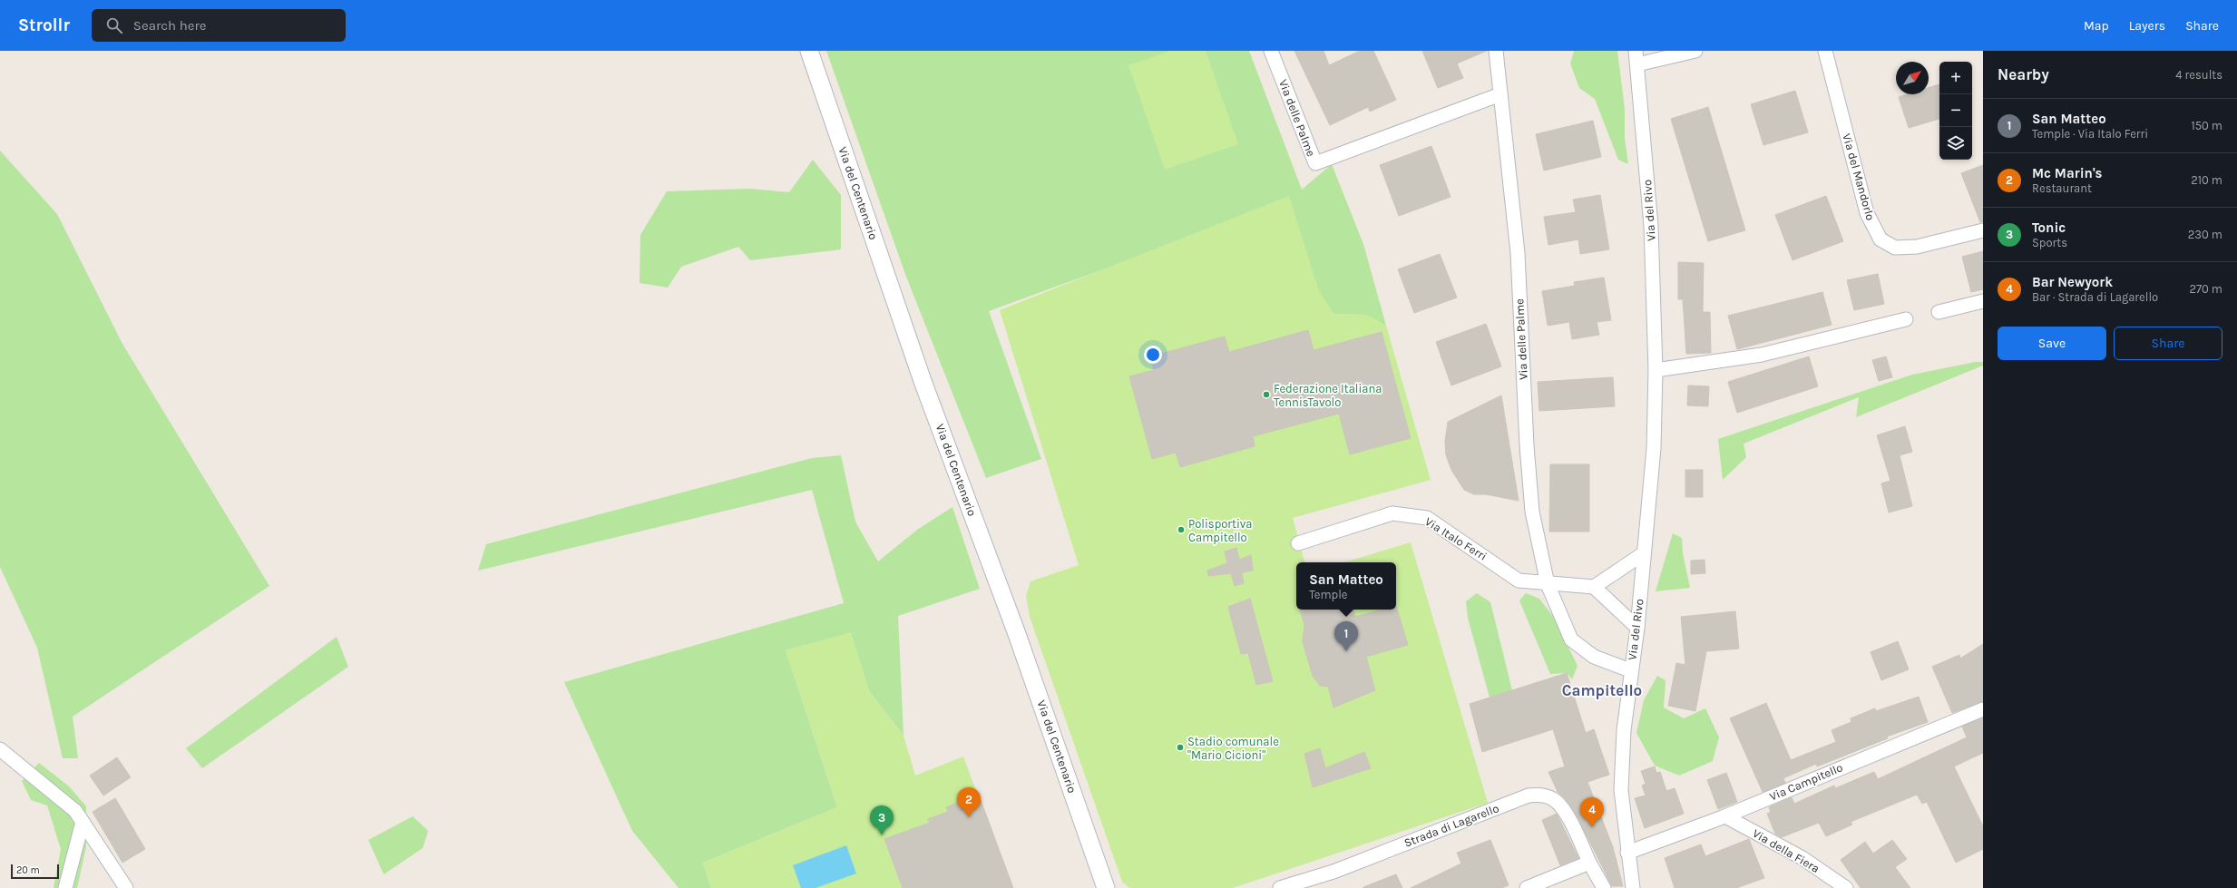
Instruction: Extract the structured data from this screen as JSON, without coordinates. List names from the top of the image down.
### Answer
{
  "streets": {
    "street": [
      "Via delle Palme",
      "Via del Mandorlo",
      "Via del Centenario",
      "Via del Rivo",
      "Via Italo Ferri",
      "Via Campitello",
      "Strada di Lagarello",
      "Via della Fiera"
    ]
  },
  "crossings": [
    ["Via delle Palme", "Via del Rivo"],
    ["Via delle Palme", "Via Italo Ferri"],
    ["Via del Rivo", "Via Campitello"],
    ["Via Campitello", "Via della Fiera"]
  ],
  "districts": ["Campitello"],
  "places": ["Federazione Italiana TennisTavolo", "Polisportiva Campitello", "Stadio comunale \"Mario Cicioni\""],
  "scale_bar": "20 m",
  "north": "top right",
  "page": {
    "header": "Strollr",
    "search": "Search here",
    "nav": ["Map", "Layers", "Share"],
    "heading": ["Nearby", "4 results"],
    "map_buttons": ["+", "−"],
    "list": [
      {
        "mark": "1",
        "name": "San Matteo",
        "note": "Temple · Via Italo Ferri",
        "value": "150 m"
      },
      {
        "mark": "2",
        "name": "Mc Marin's",
        "note": "Restaurant",
        "value": "210 m"
      },
      {
        "mark": "3",
        "name": "Tonic",
        "note": "Sports",
        "value": "230 m"
      },
      {
        "mark": "4",
        "name": "Bar Newyork",
        "note": "Bar · Strada di Lagarello",
        "value": "270 m"
      }
    ],
    "buttons": ["Save", "Share"],
    "popup": ["San Matteo", "Temple"],
    "pins": [
      "1",
      "2",
      "4",
      "3"
    ],
    "scale": "20 m"
  }
}
